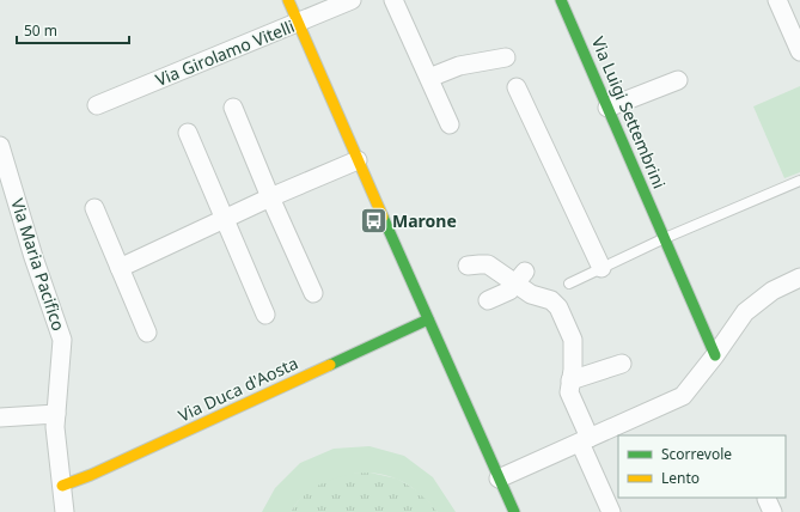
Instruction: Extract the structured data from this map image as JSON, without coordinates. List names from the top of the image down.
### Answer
{
  "streets": {
    "street": [
      "Via Girolamo Vitelli",
      "Via Luigi Settembrini",
      "Via Maria Pacifico",
      "Via Duca d'Aosta"
    ]
  },
  "crossings": [
    ["Via Maria Pacifico", "Via Duca d'Aosta"]
  ],
  "places": {
    "bus stop": ["Marone"]
  },
  "legend": ["Scorrevole", "Lento"],
  "scale_bar": "50 m"
}
